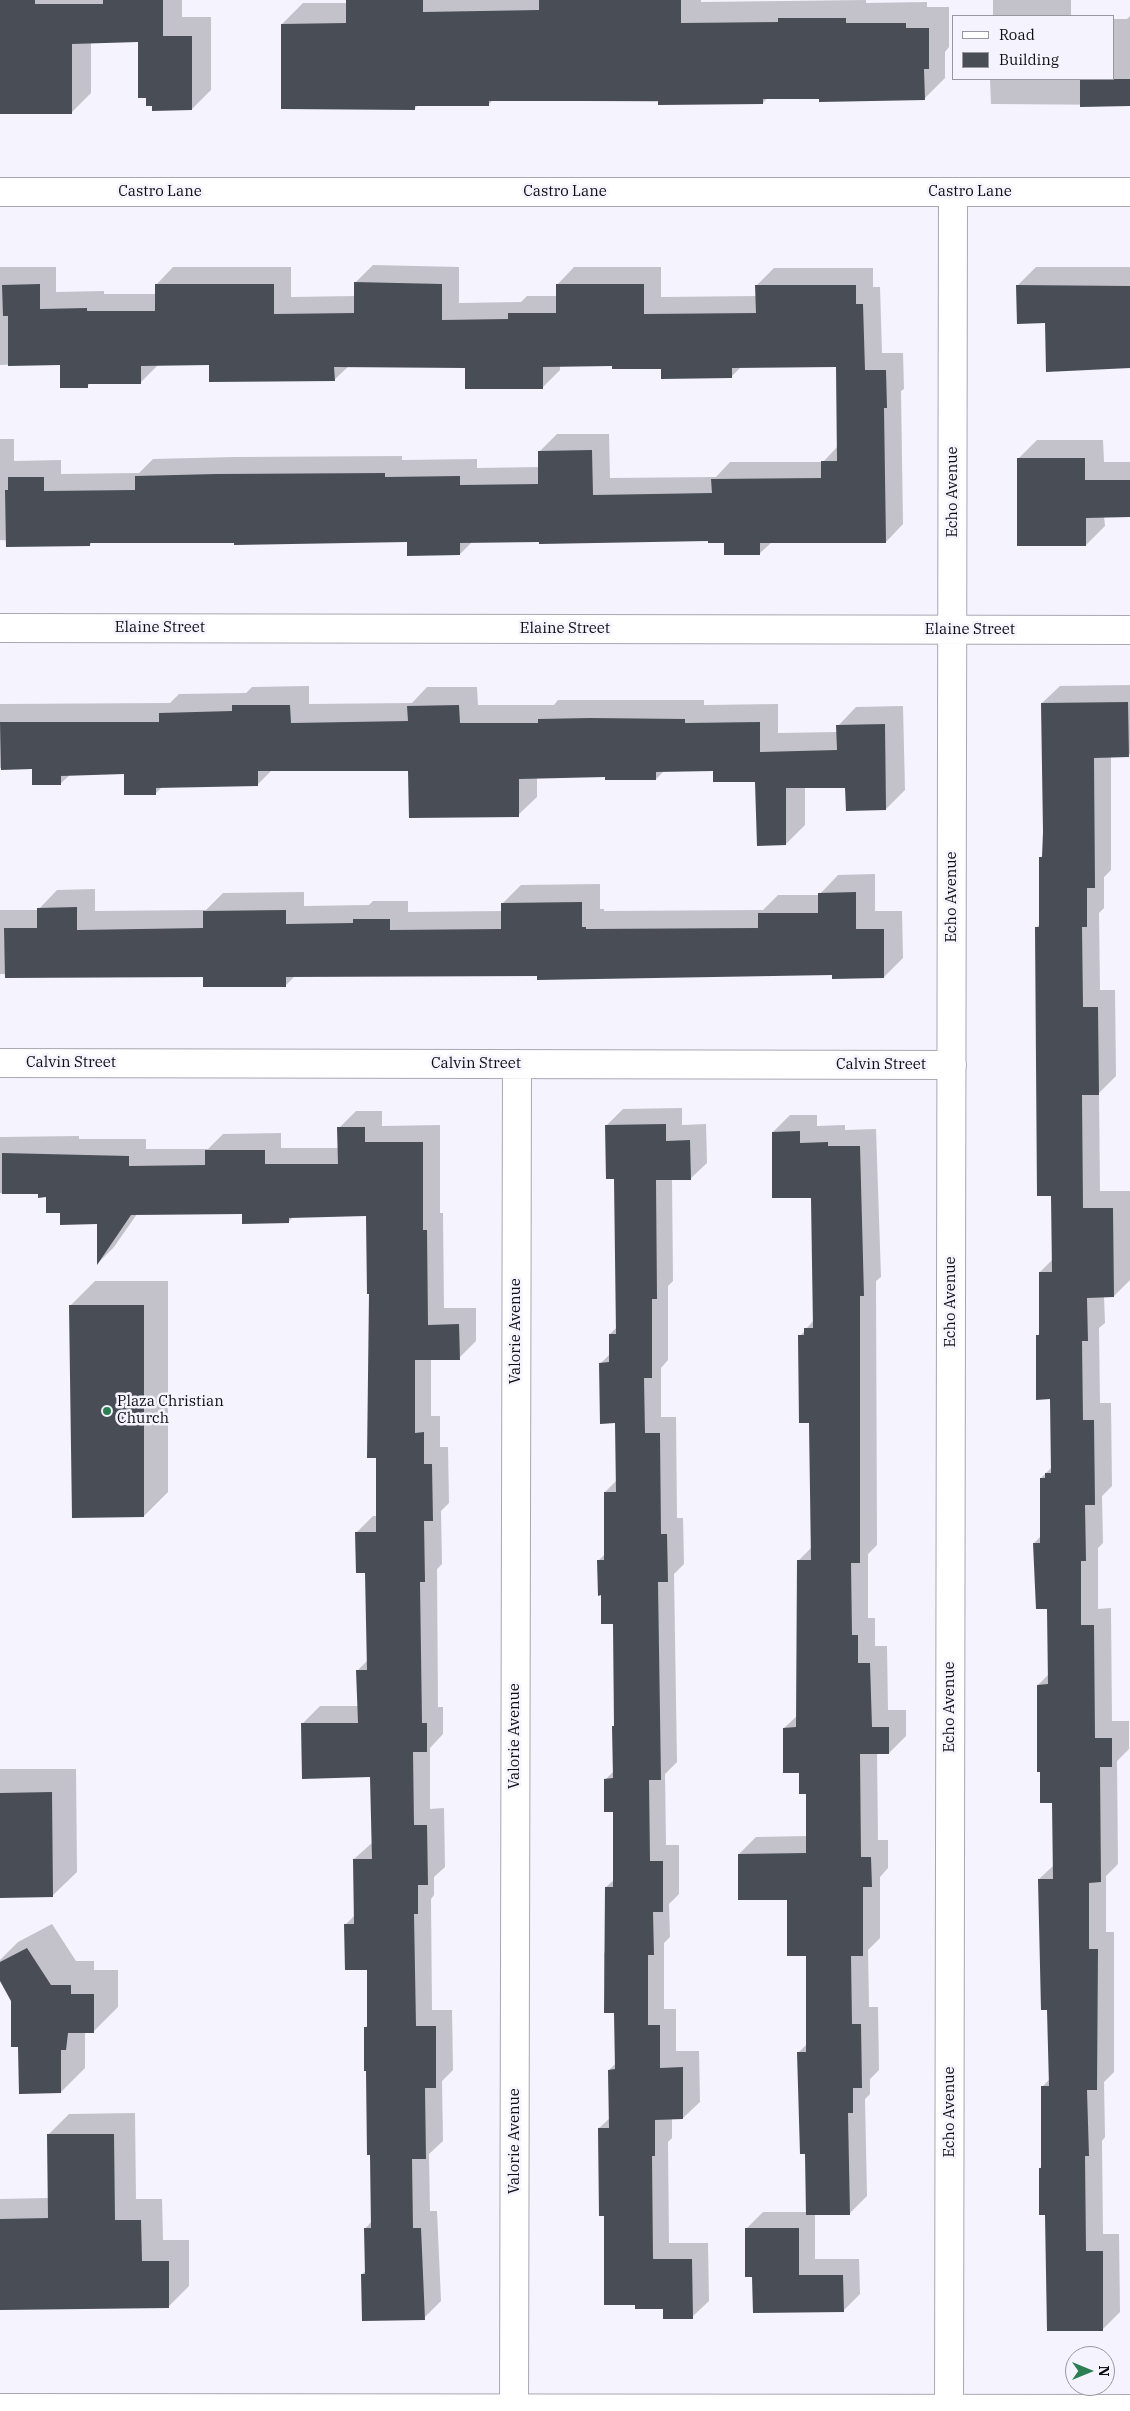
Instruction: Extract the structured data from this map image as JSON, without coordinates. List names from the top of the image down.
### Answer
{
  "streets": {
    "street": [
      "Castro Lane",
      "Echo Avenue",
      "Elaine Street",
      "Calvin Street",
      "Valorie Avenue"
    ]
  },
  "crossings": [
    ["Castro Lane", "Echo Avenue"],
    ["Echo Avenue", "Elaine Street"],
    ["Echo Avenue", "Calvin Street"],
    ["Calvin Street", "Valorie Avenue"]
  ],
  "places": ["Plaza Christian Church"],
  "legend": ["Road", "Building"],
  "north": "right"
}
